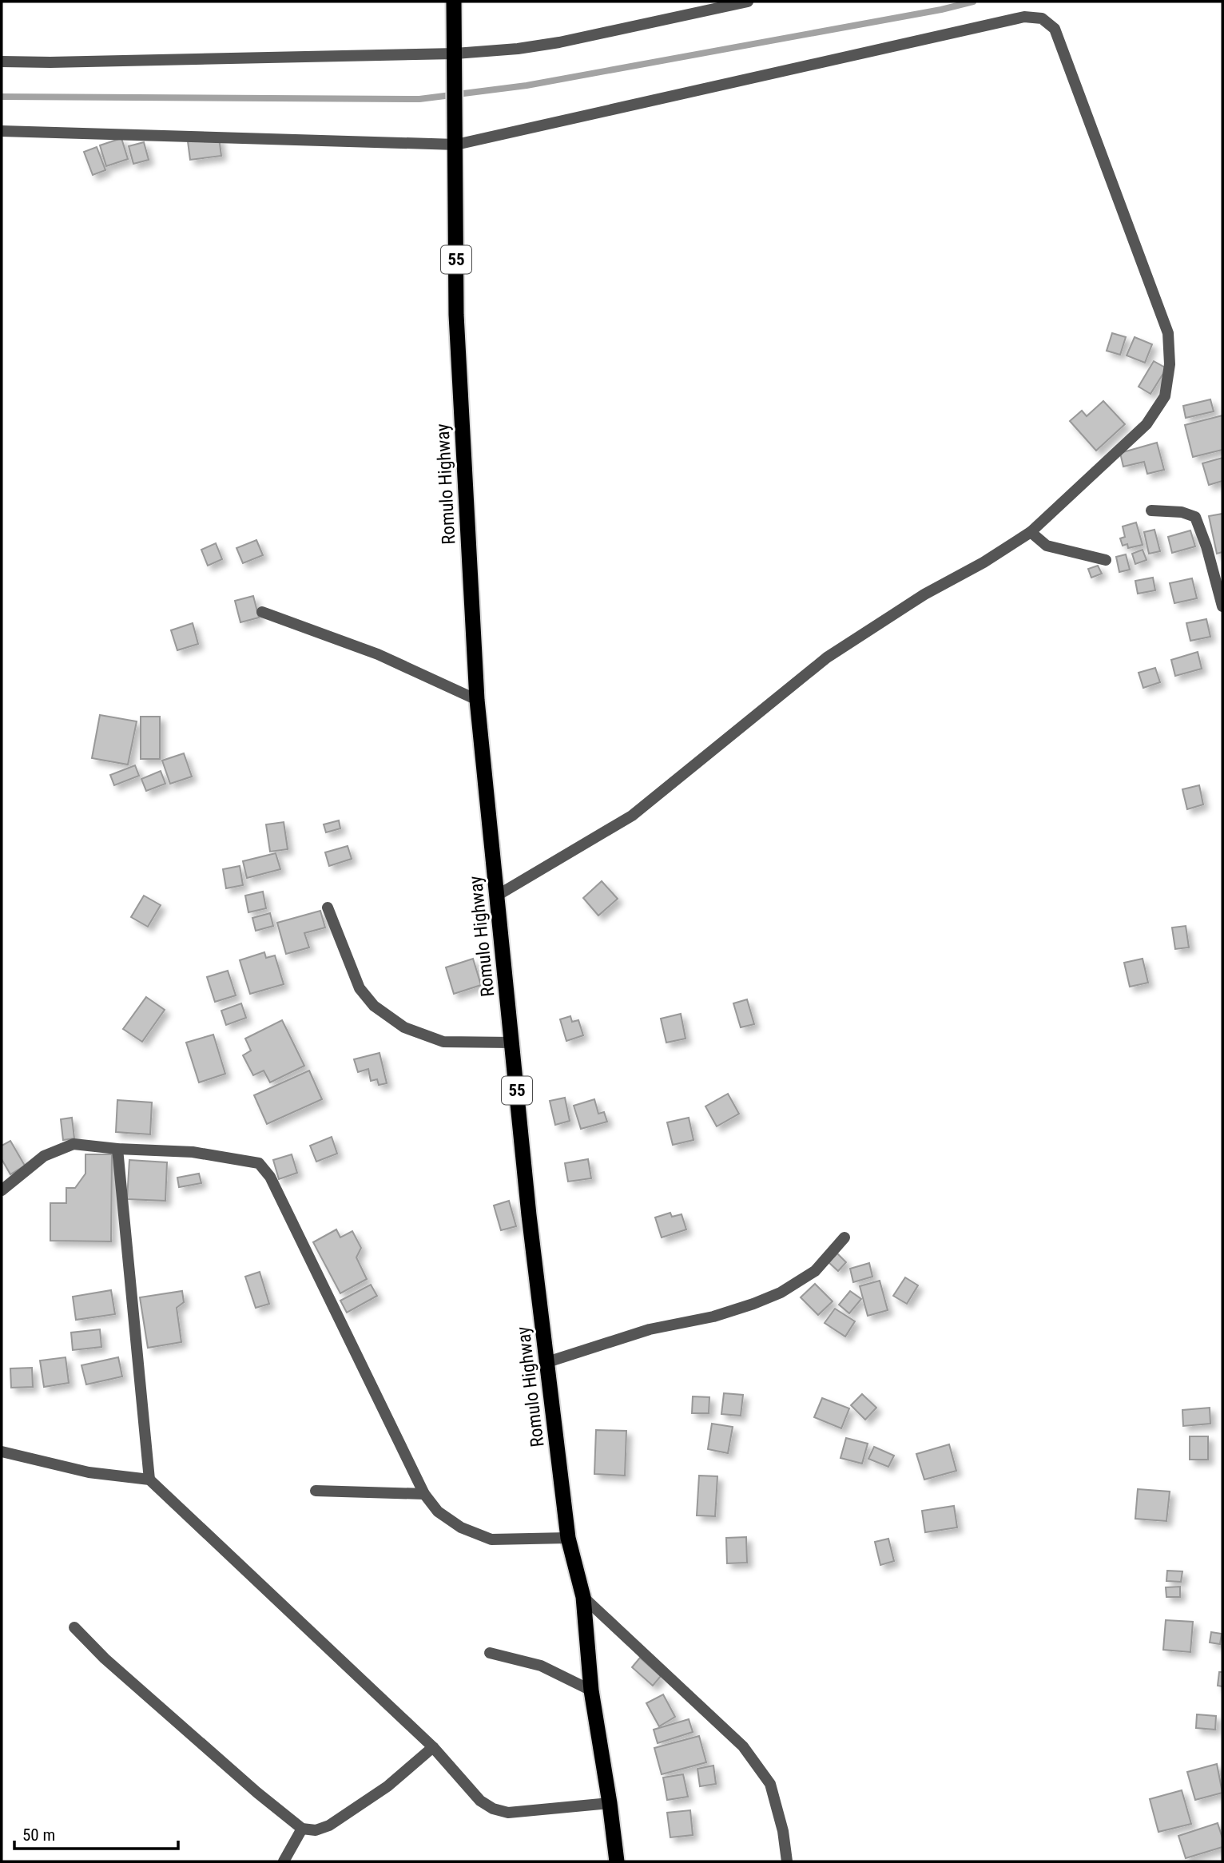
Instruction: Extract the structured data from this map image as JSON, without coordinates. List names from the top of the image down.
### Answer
{
  "streets": {
    "highway": ["55", "Romulo Highway"]
  },
  "scale_bar": "50 m"
}
